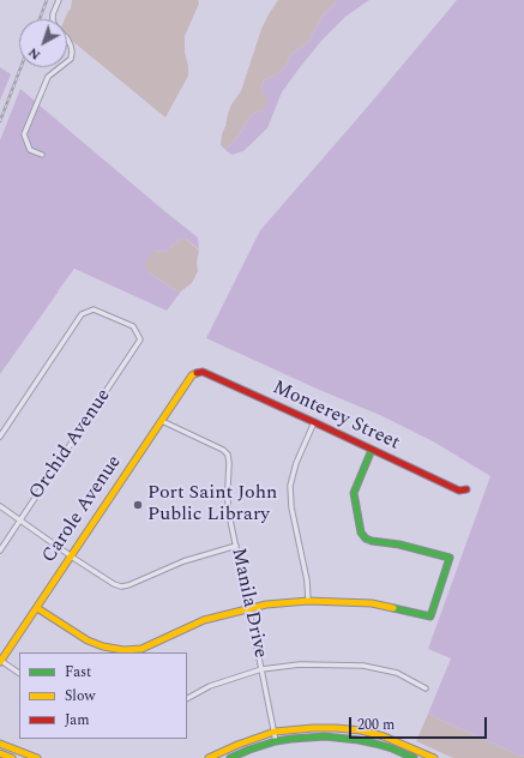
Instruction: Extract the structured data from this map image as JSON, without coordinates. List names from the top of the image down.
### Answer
{
  "streets": {
    "street": [
      "Monterey Street",
      "Orchid Avenue",
      "Carole Avenue",
      "Manila Drive"
    ]
  },
  "crossings": [
    ["Monterey Street", "Carole Avenue"],
    ["Carole Avenue", "Manila Drive"]
  ],
  "places": ["Port Saint John Public Library"],
  "legend": ["Fast", "Slow", "Jam"],
  "scale_bar": "200 m",
  "north": "bottom left"
}
